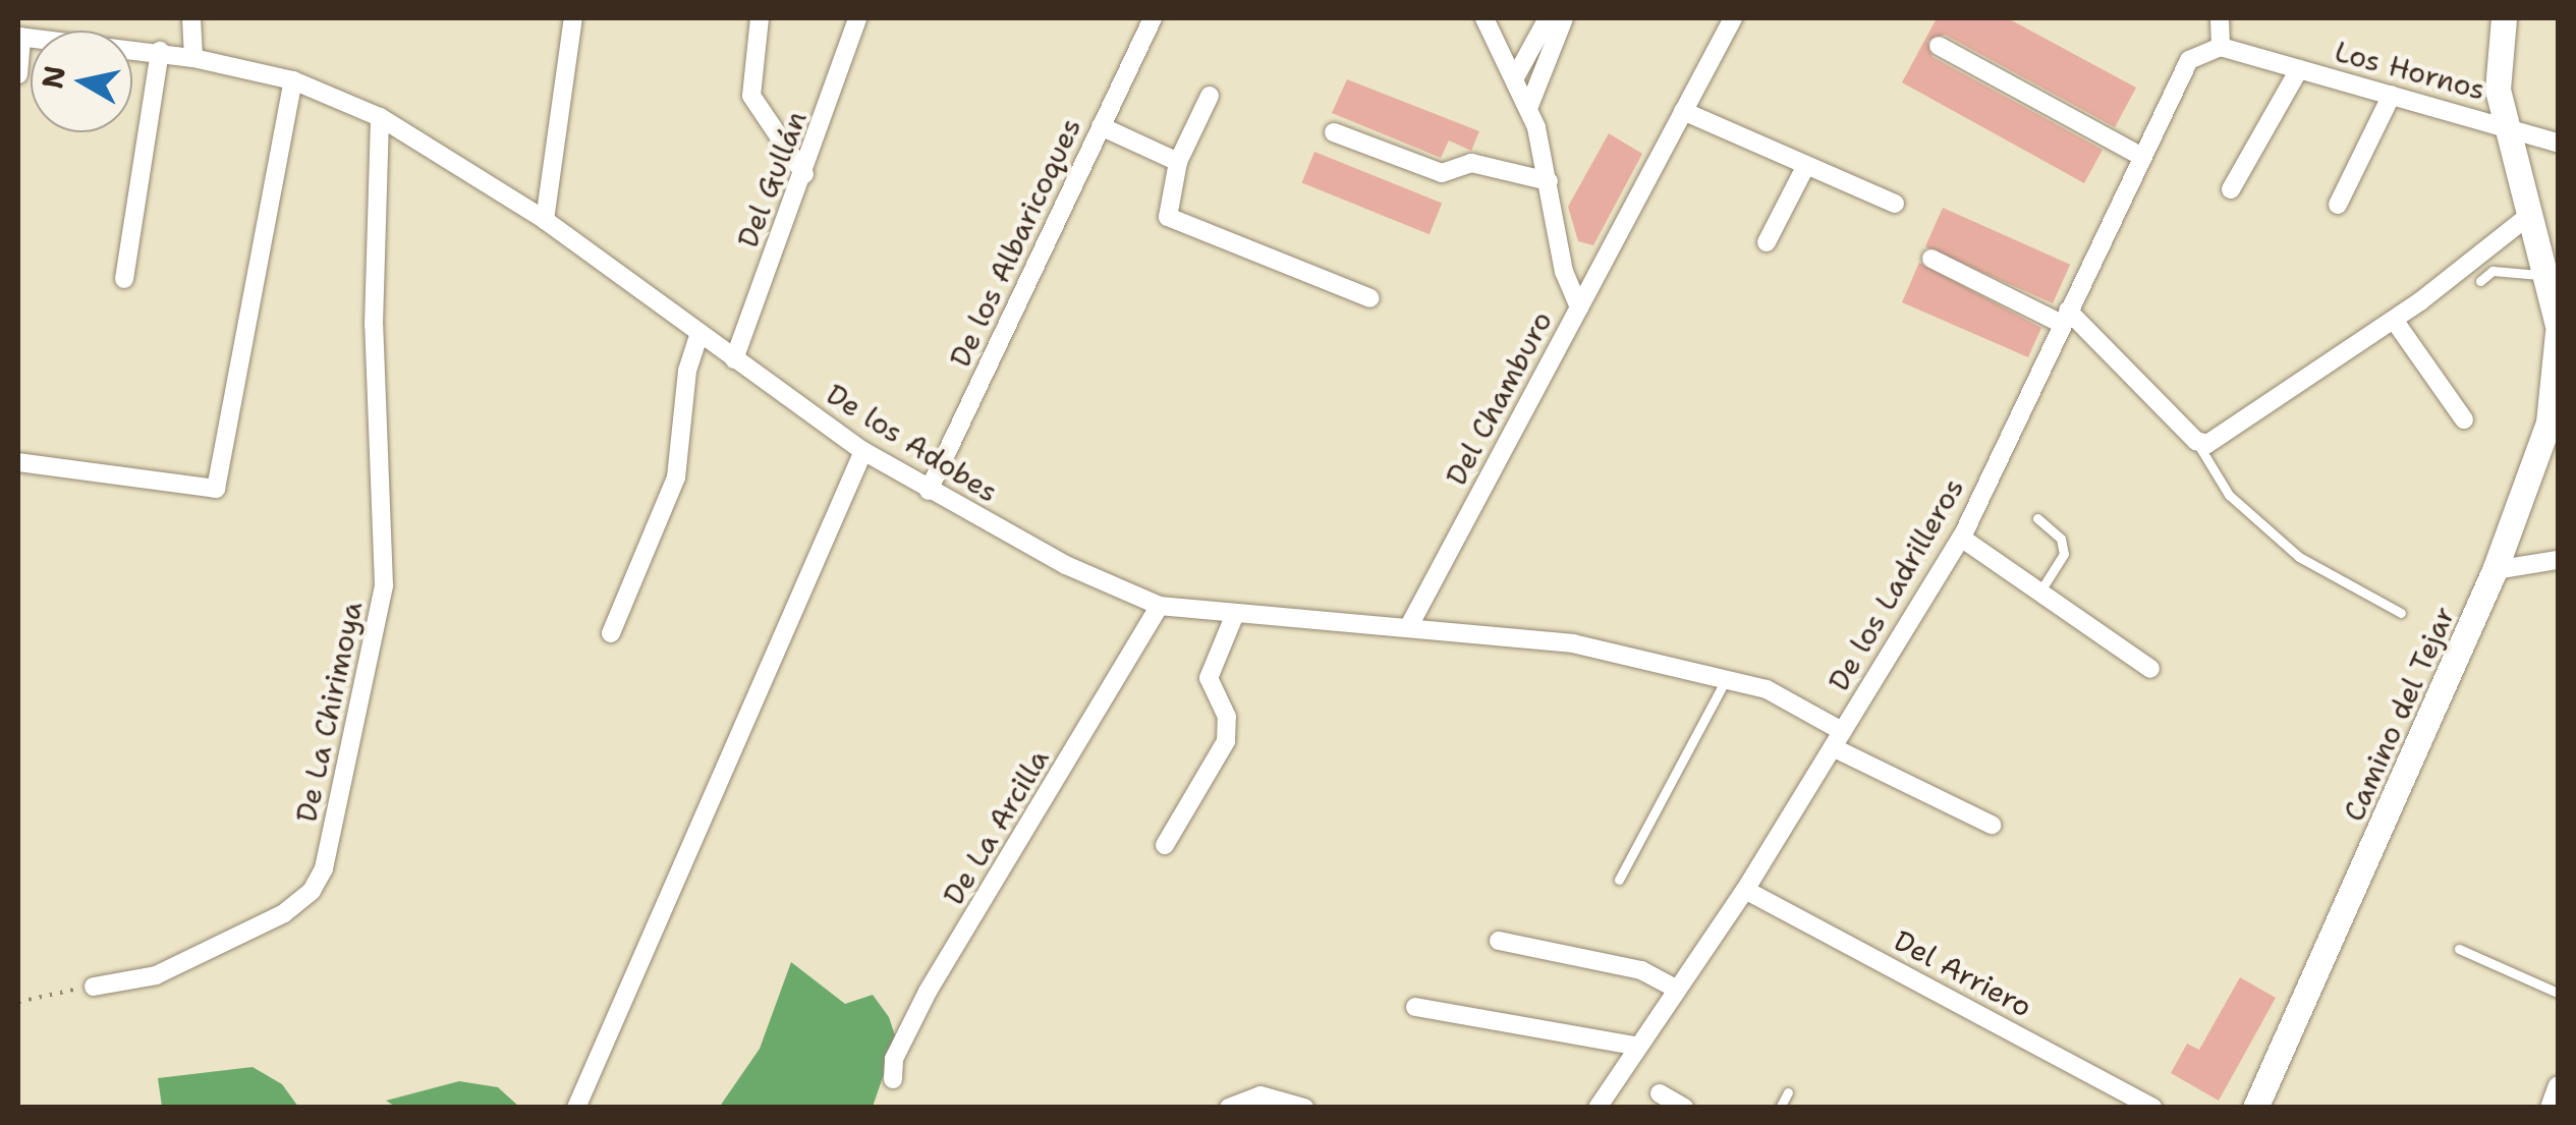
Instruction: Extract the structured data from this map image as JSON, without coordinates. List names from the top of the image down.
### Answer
{
  "streets": {
    "street": [
      "Los Hornos",
      "Del Gullán",
      "De los Albaricoques",
      "Del Chamburo",
      "De los Adobes",
      "De los Ladrilleros",
      "De La Chirimoya",
      "Camino del Tejar",
      "De La Arcilla",
      "Del Arriero"
    ]
  },
  "crossings": [
    ["Los Hornos", "De los Ladrilleros"],
    ["Los Hornos", "Camino del Tejar"],
    ["Del Gullán", "De los Adobes"],
    ["De los Albaricoques", "De los Adobes"],
    ["Del Chamburo", "De los Adobes"],
    ["De los Adobes", "De los Ladrilleros"],
    ["De los Adobes", "De La Chirimoya"],
    ["De los Adobes", "De La Arcilla"],
    ["De los Ladrilleros", "Del Arriero"]
  ],
  "north": "left"
}
